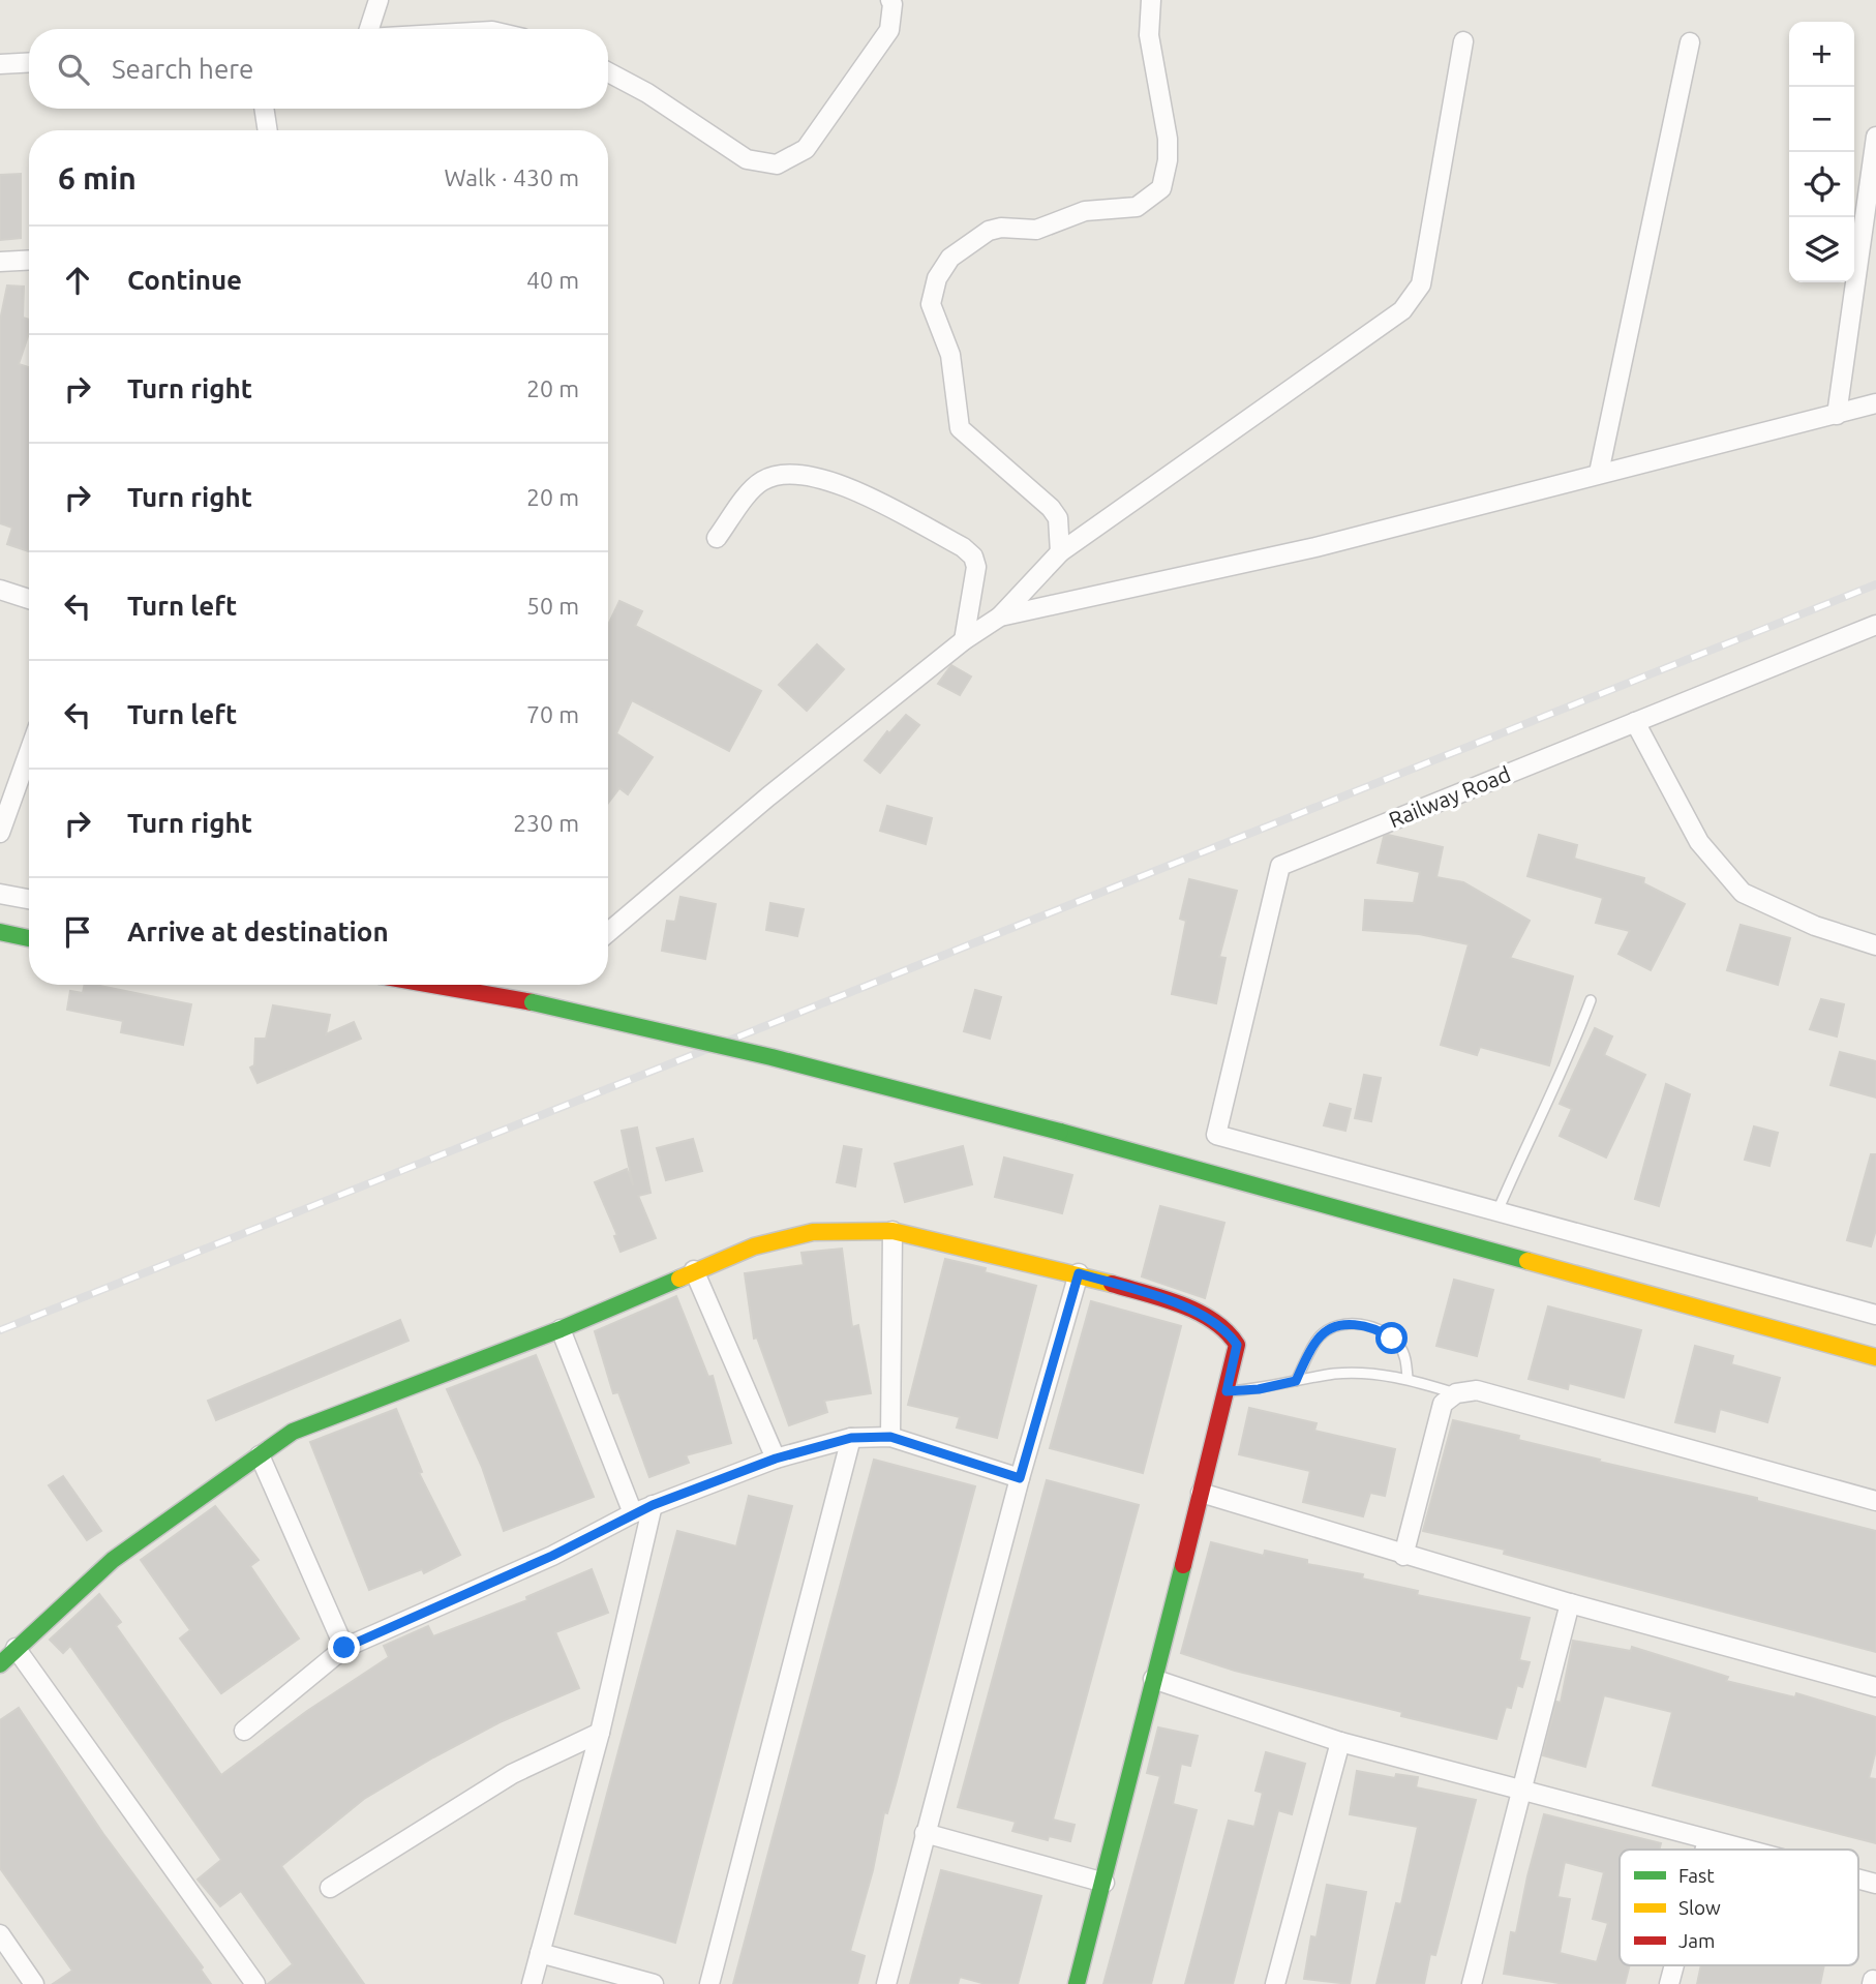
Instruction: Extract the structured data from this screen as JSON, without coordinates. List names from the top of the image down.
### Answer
{
  "streets": {
    "street": ["Railway Road"]
  },
  "legend": ["Fast", "Slow", "Jam"],
  "page": {
    "map_buttons": ["+", "−"],
    "search": "Search here",
    "heading": ["6 min", "Walk · 430 m"],
    "list": [
      ["Continue", "40 m"],
      ["Turn right", "20 m"],
      ["Turn right", "20 m"],
      ["Turn left", "50 m"],
      ["Turn left", "70 m"],
      ["Turn right", "230 m"],
      "Arrive at destination"
    ]
  }
}
